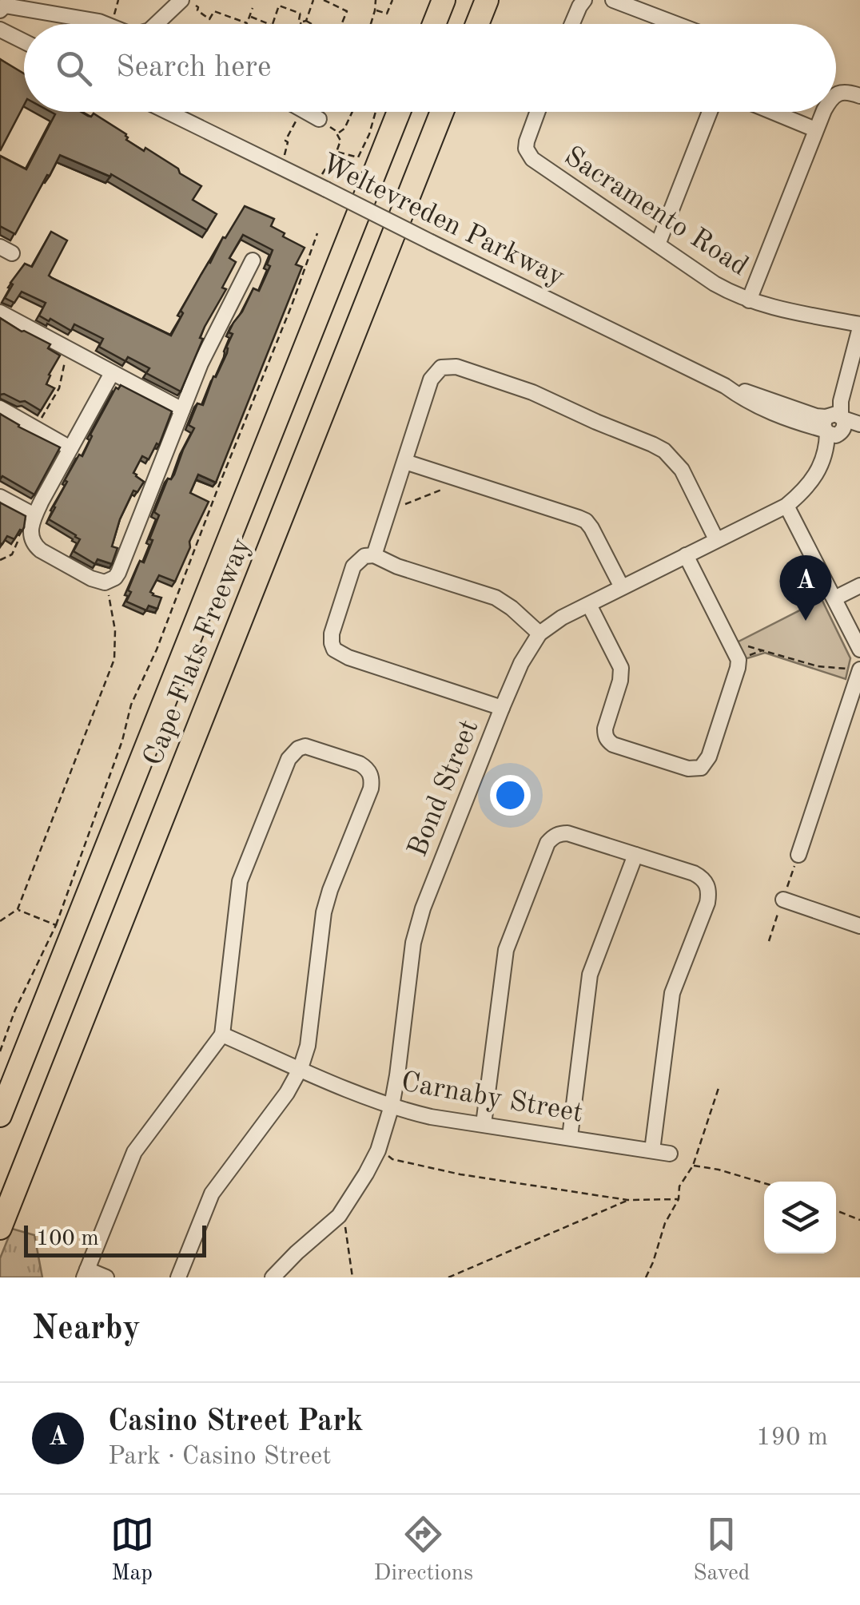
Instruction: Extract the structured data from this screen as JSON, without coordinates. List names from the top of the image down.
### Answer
{
  "streets": {
    "highway": ["Cape Flats Freeway"],
    "street": [
      "Sacramento Road",
      "Weltevreden Parkway",
      "Bond Street",
      "Carnaby Street"
    ]
  },
  "crossings": [
    ["Sacramento Road", "Bond Street"],
    ["Weltevreden Parkway", "Bond Street"],
    ["Bond Street", "Carnaby Street"]
  ],
  "scale_bar": "100 m",
  "page": {
    "search": "Search here",
    "pins": "A",
    "scale": "100 m",
    "heading": "Nearby",
    "list": [
      {
        "mark": "A",
        "name": "Casino Street Park",
        "note": "Park · Casino Street",
        "value": "190 m"
      }
    ],
    "nav": ["Map", "Directions", "Saved"]
  }
}
